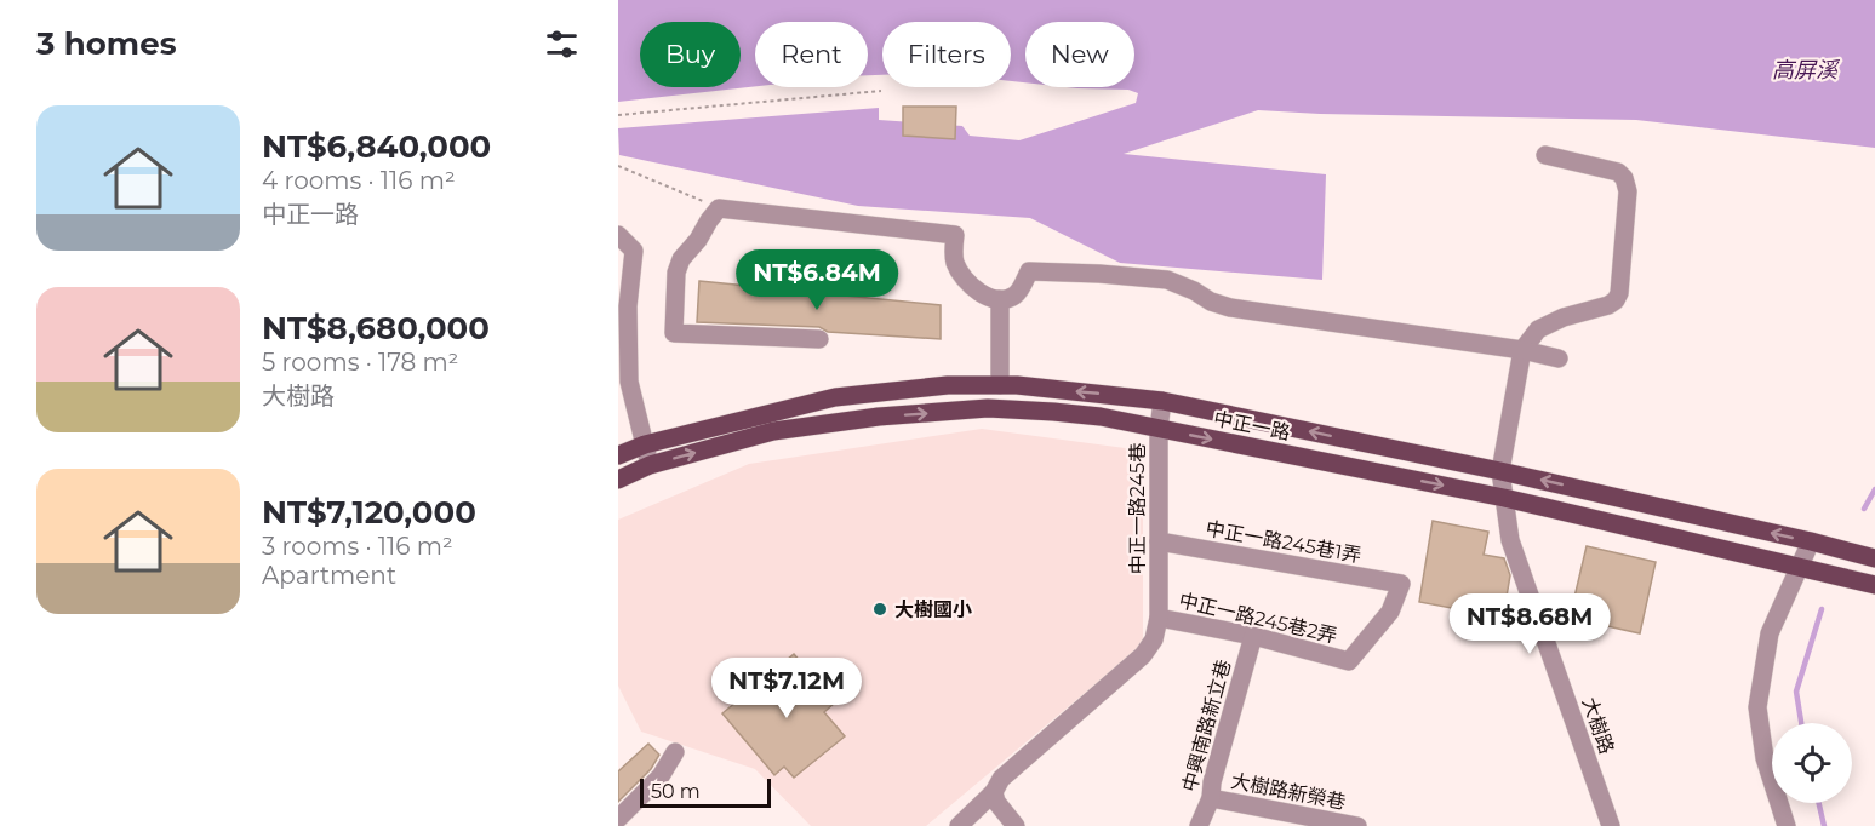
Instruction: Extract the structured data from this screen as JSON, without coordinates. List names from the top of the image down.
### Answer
{
  "streets": {
    "main road": ["中正一路"],
    "street": [
      "中正一路245巷",
      "中正一路245巷1弄",
      "中正一路245巷2弄",
      "中興南路新立巷",
      "大樹路",
      "大樹路新榮巷"
    ]
  },
  "crossings": [
    ["中正一路", "中正一路245巷"],
    ["中正一路", "大樹路"],
    ["中正一路245巷", "中正一路245巷1弄"],
    ["中正一路245巷", "中正一路245巷2弄"],
    ["中正一路245巷1弄", "中正一路245巷2弄"],
    ["中正一路245巷2弄", "中興南路新立巷"],
    ["中興南路新立巷", "大樹路新榮巷"]
  ],
  "water": ["高屏溪"],
  "places": ["大樹國小"],
  "scale_bar": "50 m",
  "page": {
    "heading": "3 homes",
    "chip": [
      "Buy",
      "Rent",
      "Filters",
      "New"
    ],
    "list": [
      {
        "name": "NT$6,840,000",
        "note": "4 rooms · 116 m² · 中正一路"
      },
      {
        "name": "NT$8,680,000",
        "note": "5 rooms · 178 m² · 大樹路"
      },
      {
        "name": "NT$7,120,000",
        "note": "3 rooms · 116 m² · Apartment"
      }
    ],
    "price": ["NT$6.84M", "NT$8.68M", "NT$7.12M"],
    "scale": "50 m"
  }
}
